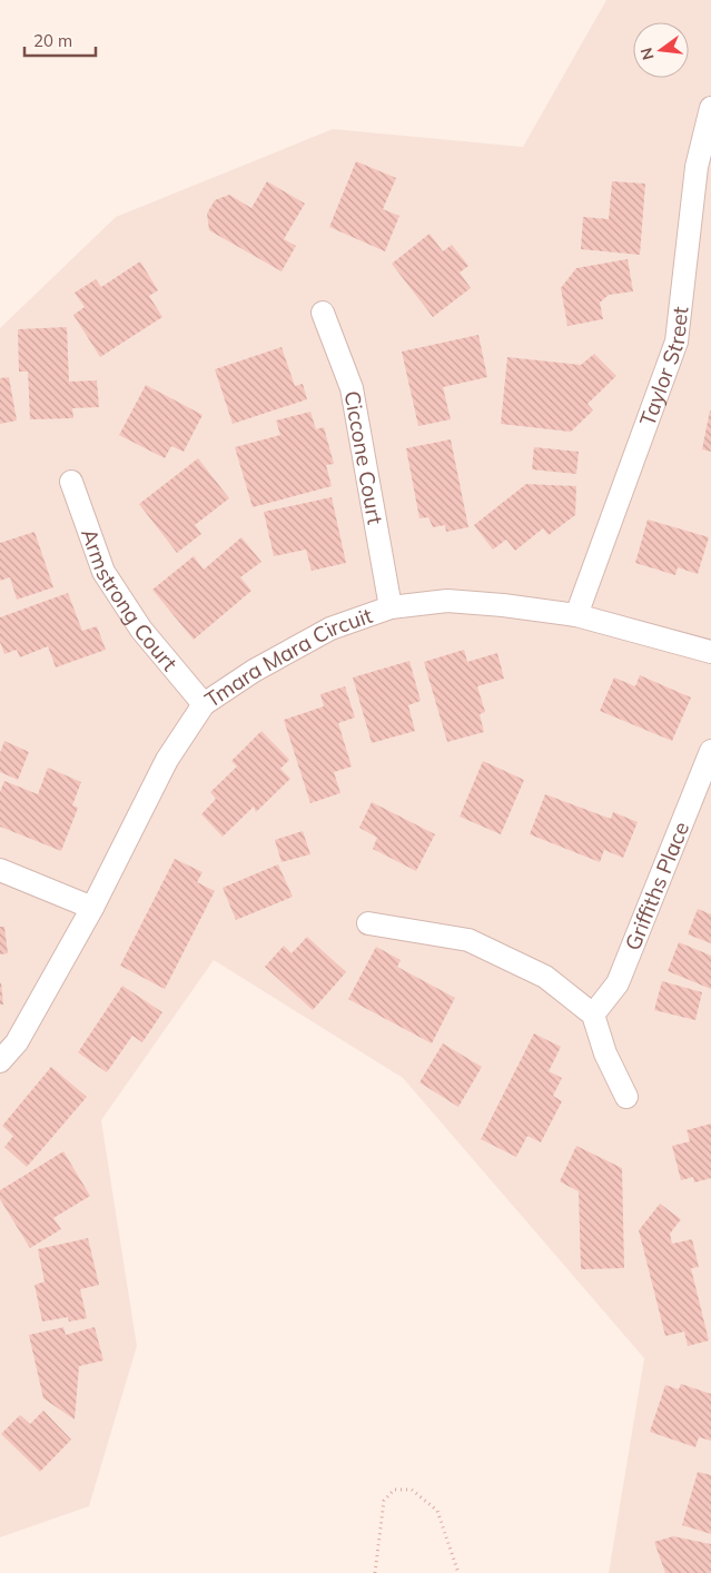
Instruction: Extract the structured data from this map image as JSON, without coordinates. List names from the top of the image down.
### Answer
{
  "streets": {
    "street": [
      "Taylor Street",
      "Ciccone Court",
      "Armstrong Court",
      "Tmara Mara Circuit",
      "Griffiths Place"
    ]
  },
  "crossings": [
    ["Taylor Street", "Tmara Mara Circuit"],
    ["Ciccone Court", "Tmara Mara Circuit"],
    ["Armstrong Court", "Tmara Mara Circuit"]
  ],
  "scale_bar": "20 m",
  "north": "left"
}
